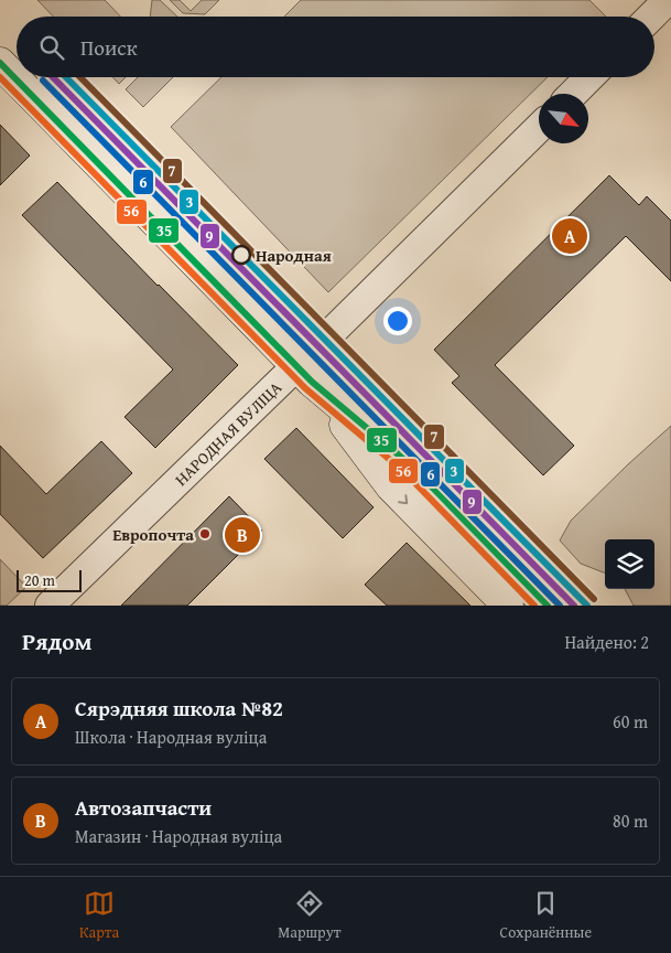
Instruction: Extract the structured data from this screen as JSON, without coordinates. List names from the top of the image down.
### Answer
{
  "streets": {
    "street": ["НАРОДНАЯ ВУЛІЦА"]
  },
  "places": ["Народная", "Европочта"],
  "lines": [
    "transit line 35",
    "transit line 3",
    "transit line 9",
    "transit line 7",
    "transit line 56",
    "transit line 6"
  ],
  "scale_bar": "20 m",
  "north": "bottom right",
  "page": {
    "search": "Поиск",
    "pins": ["A", "B"],
    "scale": "20 m",
    "heading": ["Рядом", "Найдено: 2"],
    "list": [
      {
        "mark": "A",
        "name": "Сярэдняя школа №82",
        "note": "Школа · Народная вуліца",
        "value": "60 m"
      },
      {
        "mark": "B",
        "name": "Автозапчасти",
        "note": "Магазин · Народная вуліца",
        "value": "80 m"
      }
    ],
    "nav": ["Карта", "Маршрут", "Сохранённые"]
  }
}
